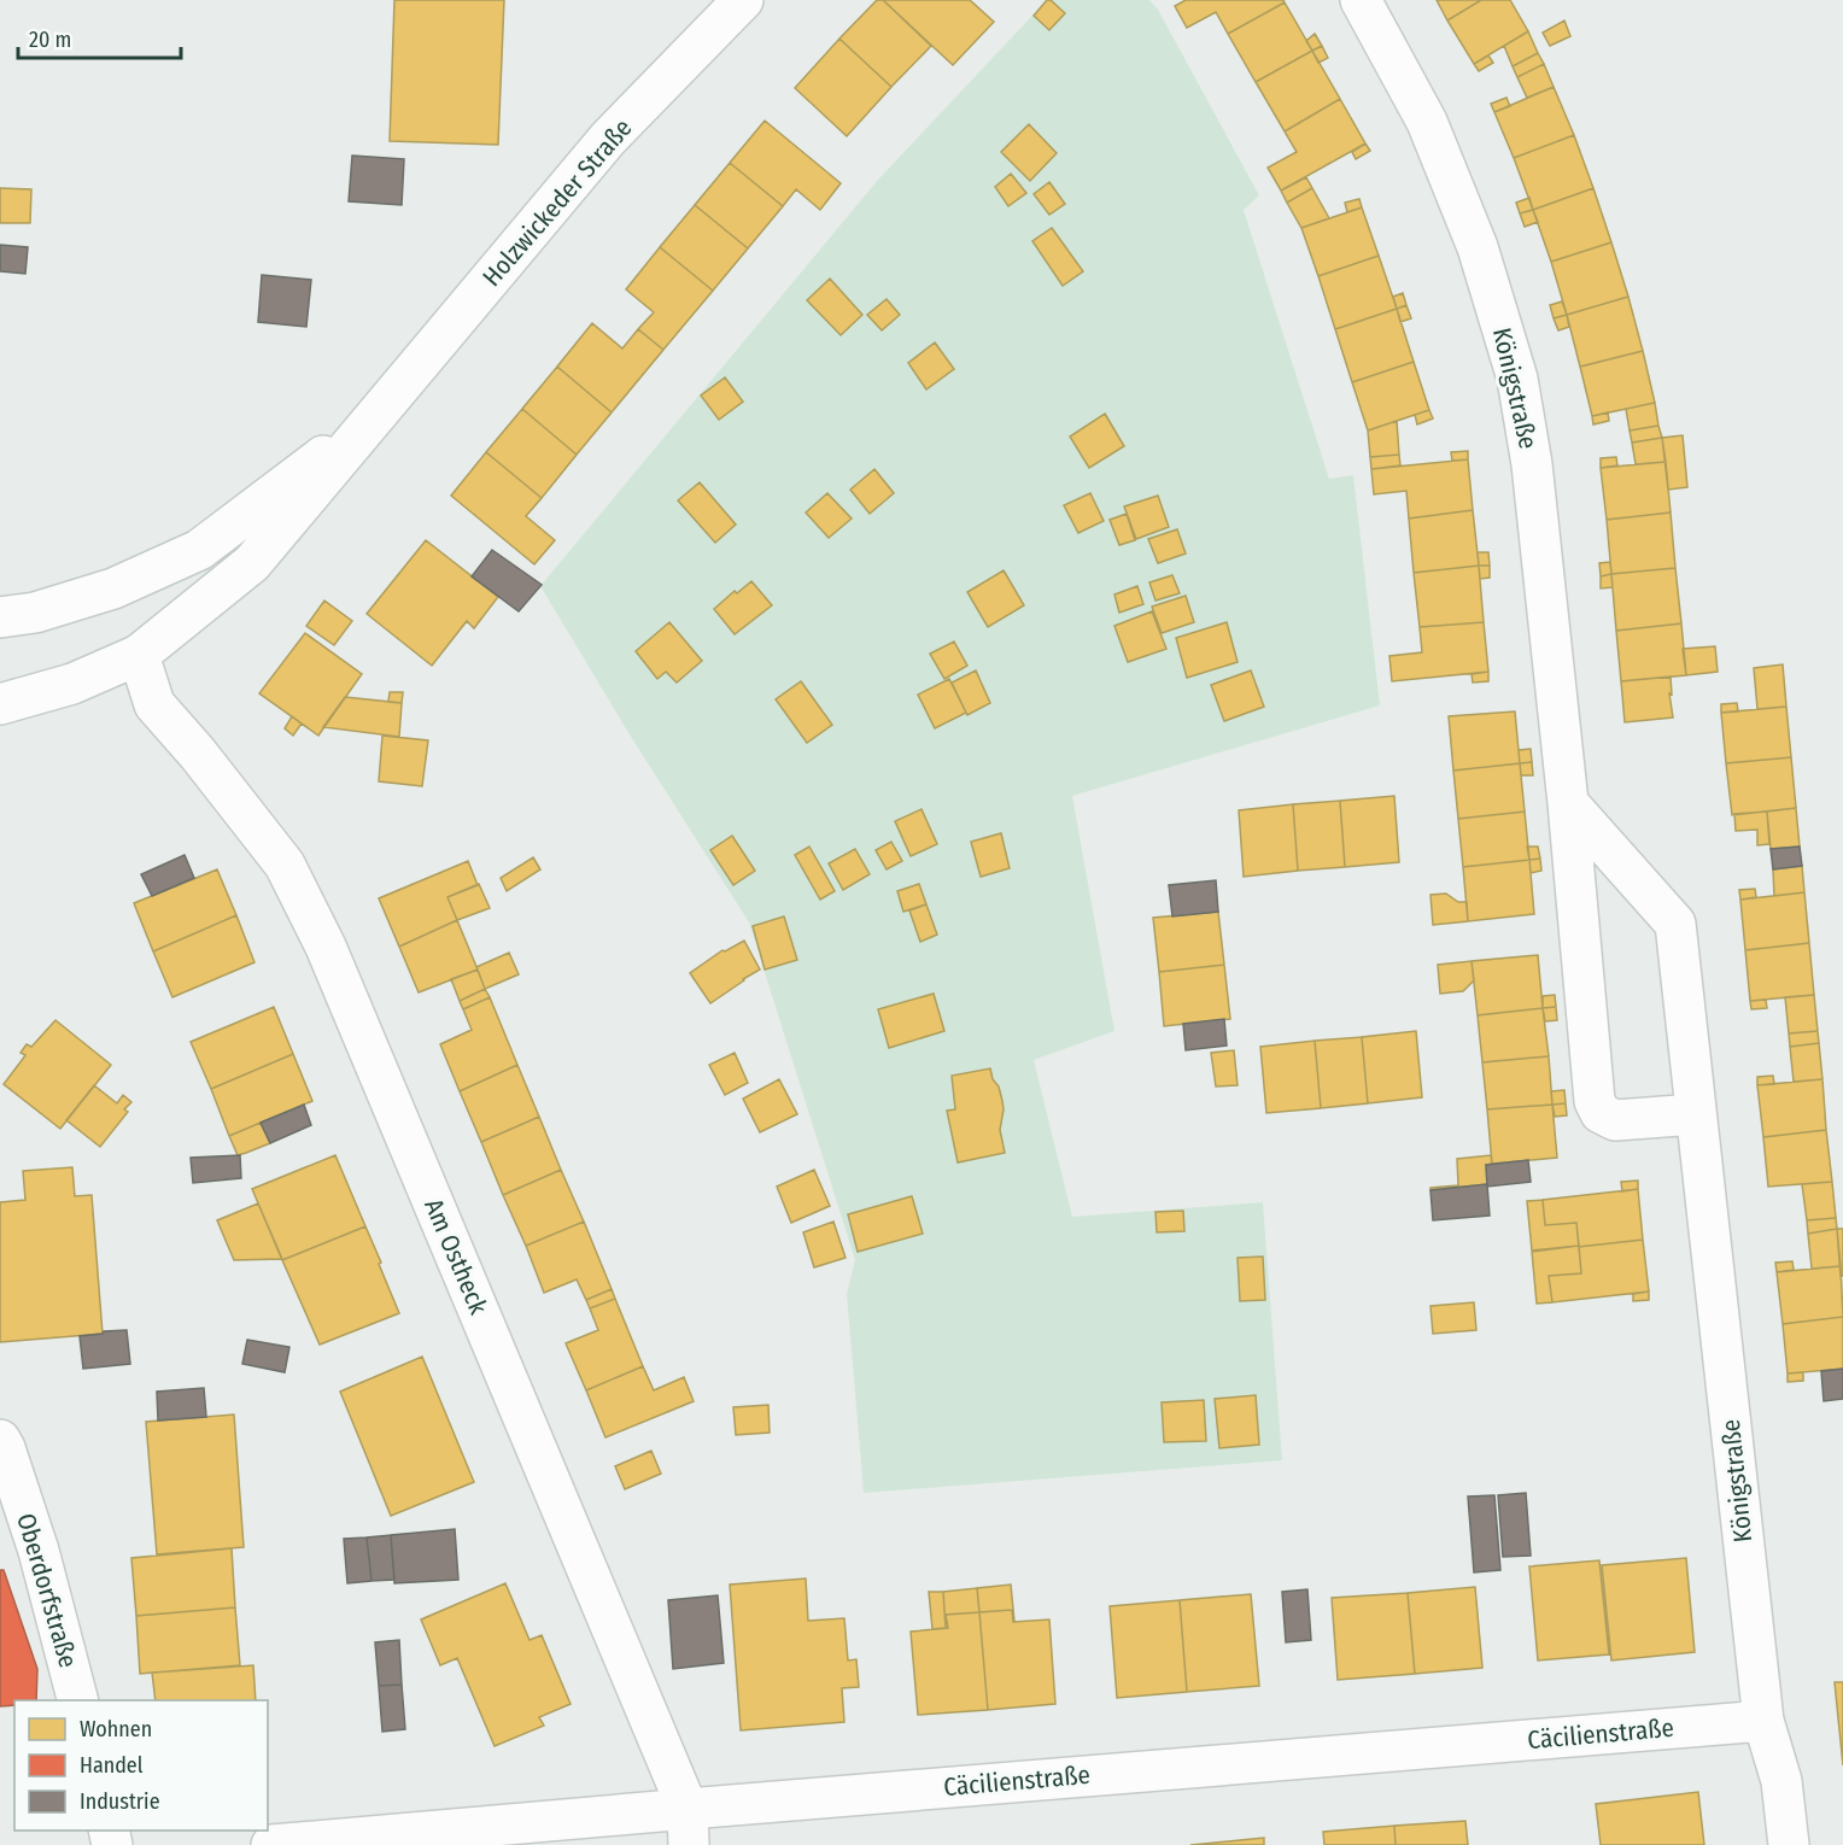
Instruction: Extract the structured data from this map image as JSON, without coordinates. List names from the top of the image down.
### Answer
{
  "streets": {
    "street": [
      "Holzwickeder Straße",
      "Königstraße",
      "Am Ostheck",
      "Oberdorfstraße",
      "Cäcilienstraße"
    ]
  },
  "crossings": [
    ["Holzwickeder Straße", "Am Ostheck"],
    ["Königstraße", "Cäcilienstraße"],
    ["Am Ostheck", "Cäcilienstraße"]
  ],
  "legend": ["Wohnen", "Handel", "Industrie"],
  "scale_bar": "20 m"
}
